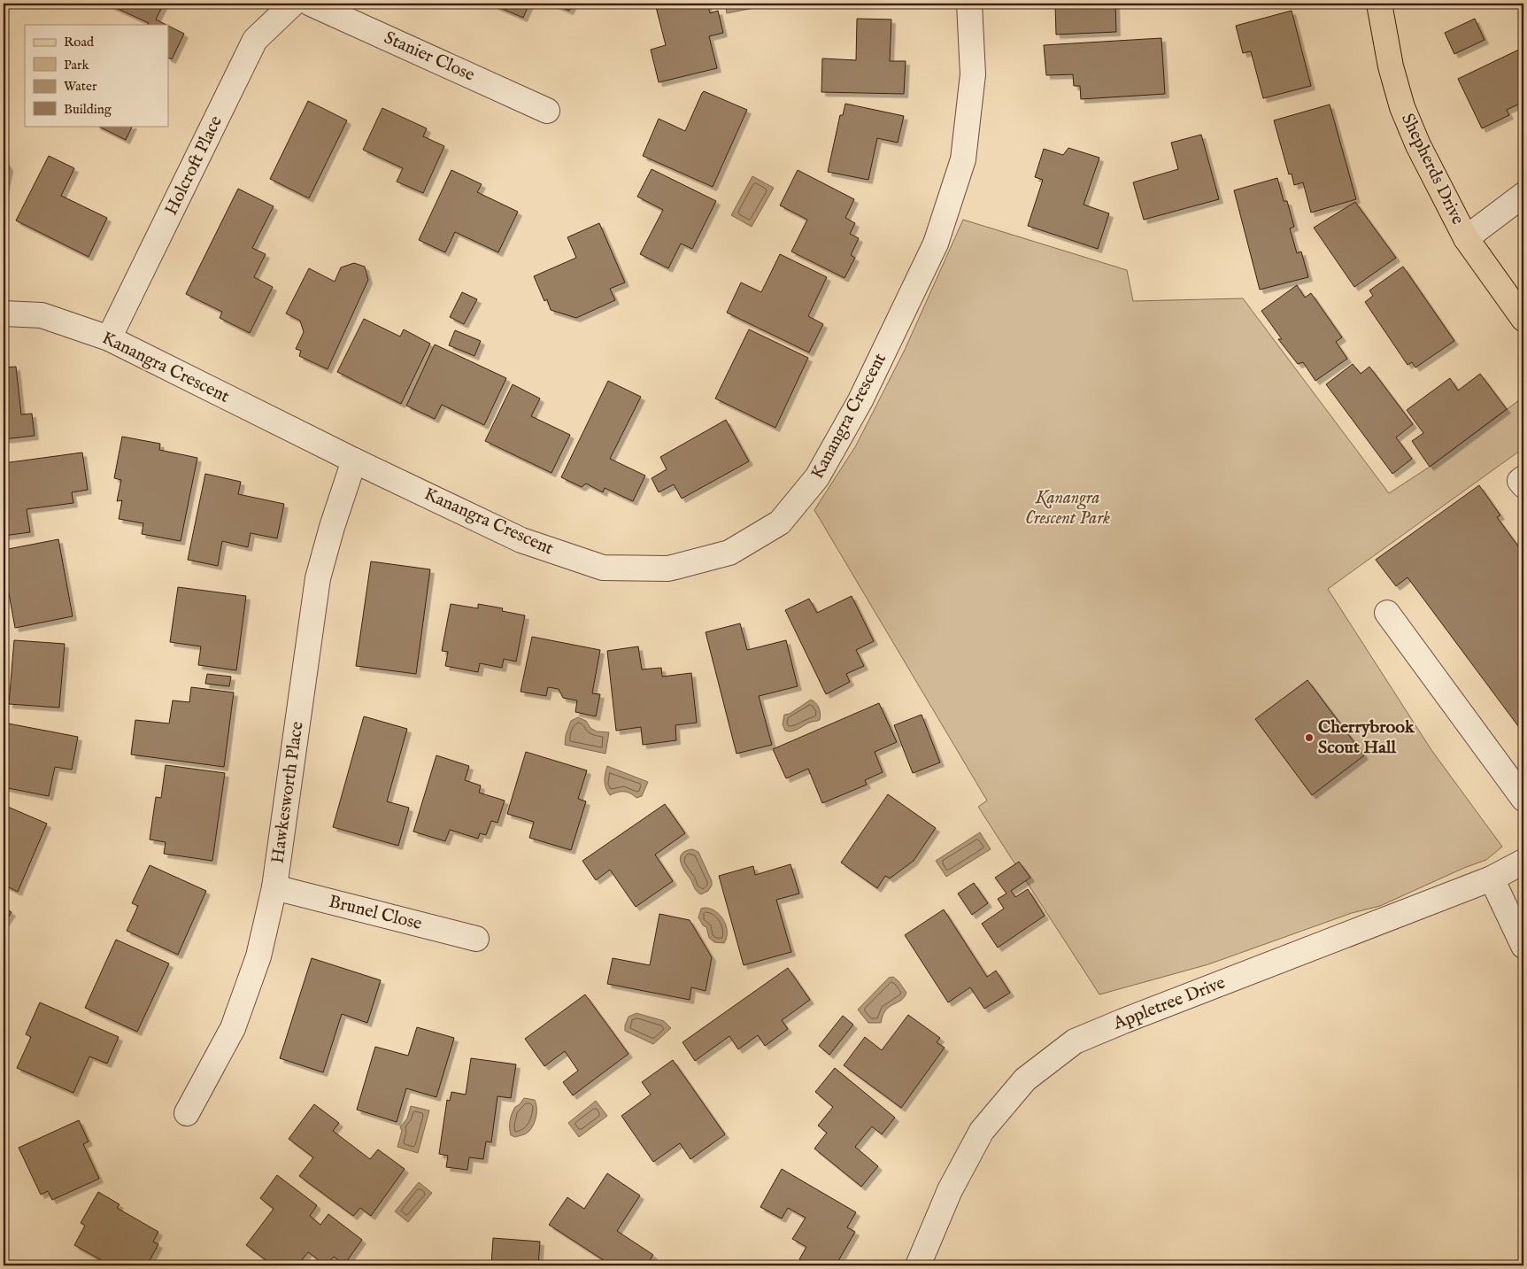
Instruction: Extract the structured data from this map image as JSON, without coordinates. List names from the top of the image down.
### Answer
{
  "streets": {
    "main road": ["Shepherds Drive"],
    "street": [
      "Stanier Close",
      "Holcroft Place",
      "Kanangra Crescent",
      "Hawkesworth Place",
      "Brunel Close",
      "Appletree Drive"
    ]
  },
  "crossings": [
    ["Holcroft Place", "Kanangra Crescent"],
    ["Kanangra Crescent", "Hawkesworth Place"],
    ["Hawkesworth Place", "Brunel Close"]
  ],
  "parks": ["Kanangra Crescent Park"],
  "places": ["Cherrybrook Scout Hall"],
  "legend": [
    "Road",
    "Park",
    "Water",
    "Building"
  ]
}
